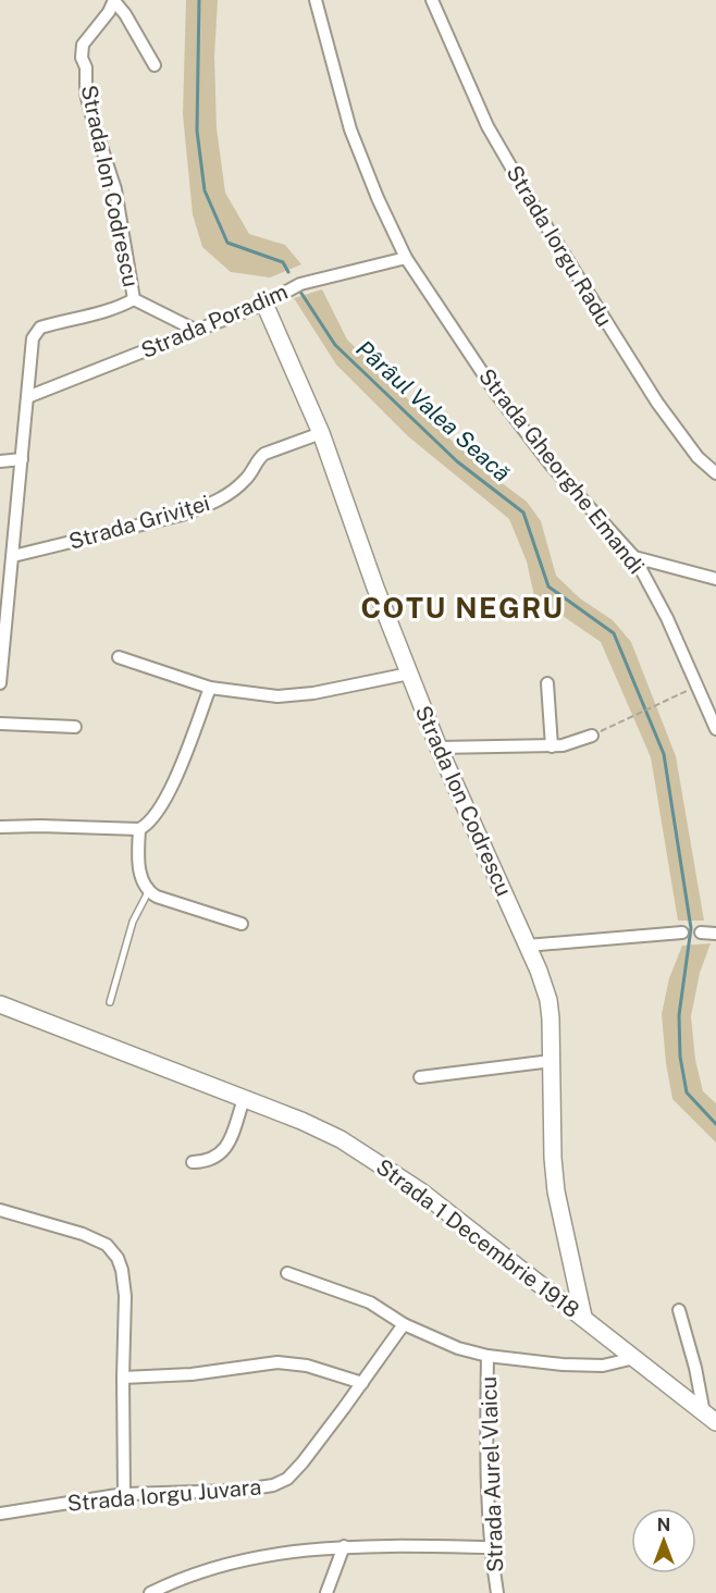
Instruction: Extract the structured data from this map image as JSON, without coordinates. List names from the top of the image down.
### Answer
{
  "streets": {
    "main road": ["Strada Ion Codrescu", "Strada 1 Decembrie 1918"],
    "street": [
      "Strada Iorgu Radu",
      "Strada Poradim",
      "Strada Gheorghe Emandi",
      "Strada Griviței",
      "Strada Aurel Vlaicu",
      "Strada Iorgu Juvara"
    ]
  },
  "crossings": [
    ["Strada Ion Codrescu", "Strada Poradim"],
    ["Strada Ion Codrescu", "Strada Griviței"],
    ["Strada Ion Codrescu", "Strada 1 Decembrie 1918"],
    ["Strada Poradim", "Strada Gheorghe Emandi"]
  ],
  "districts": ["COTU NEGRU"],
  "water": ["Pârâul Valea Seacă"],
  "north": "top"
}
